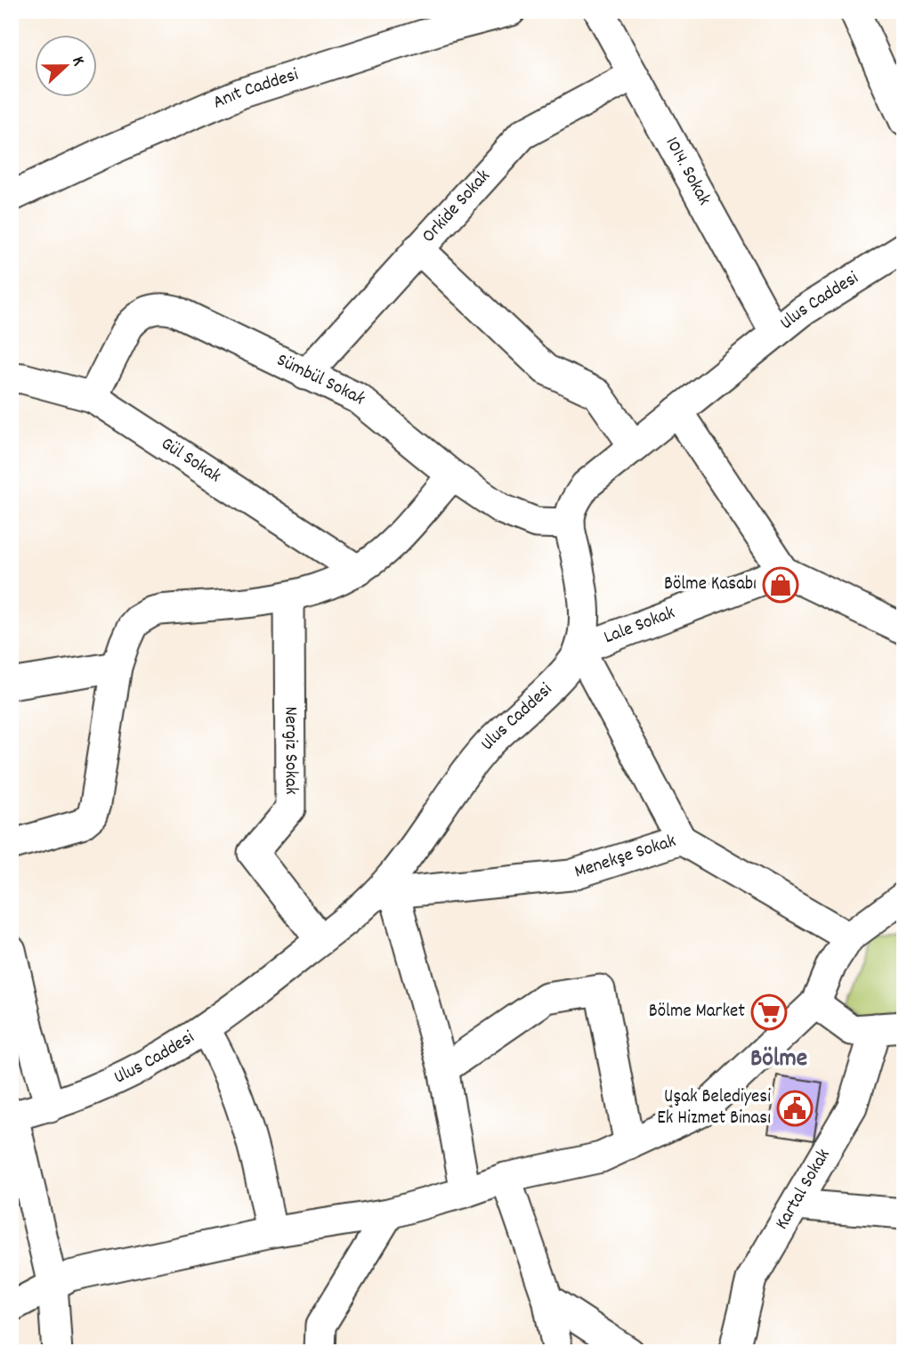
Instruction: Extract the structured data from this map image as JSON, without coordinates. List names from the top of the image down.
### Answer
{
  "streets": {
    "street": [
      "Anıt Caddesi",
      "1014. Sokak",
      "Orkide Sokak",
      "Ulus Caddesi",
      "Sümbül Sokak",
      "Gül Sokak",
      "Lale Sokak",
      "Nergiz Sokak",
      "Menekşe Sokak",
      "Kartal Sokak"
    ]
  },
  "crossings": [
    ["1014. Sokak", "Orkide Sokak"],
    ["1014. Sokak", "Ulus Caddesi"],
    ["Orkide Sokak", "Sümbül Sokak"],
    ["Ulus Caddesi", "Sümbül Sokak"],
    ["Ulus Caddesi", "Lale Sokak"],
    ["Ulus Caddesi", "Nergiz Sokak"],
    ["Ulus Caddesi", "Menekşe Sokak"],
    ["Sümbül Sokak", "Gül Sokak"]
  ],
  "districts": ["Bölme"],
  "places": {
    "shop": ["Bölme Kasabı"],
    "supermarket": ["Bölme Market"],
    "public building": ["Uşak Belediyesi Ek Hizmet Binası"]
  },
  "north": "right"
}
